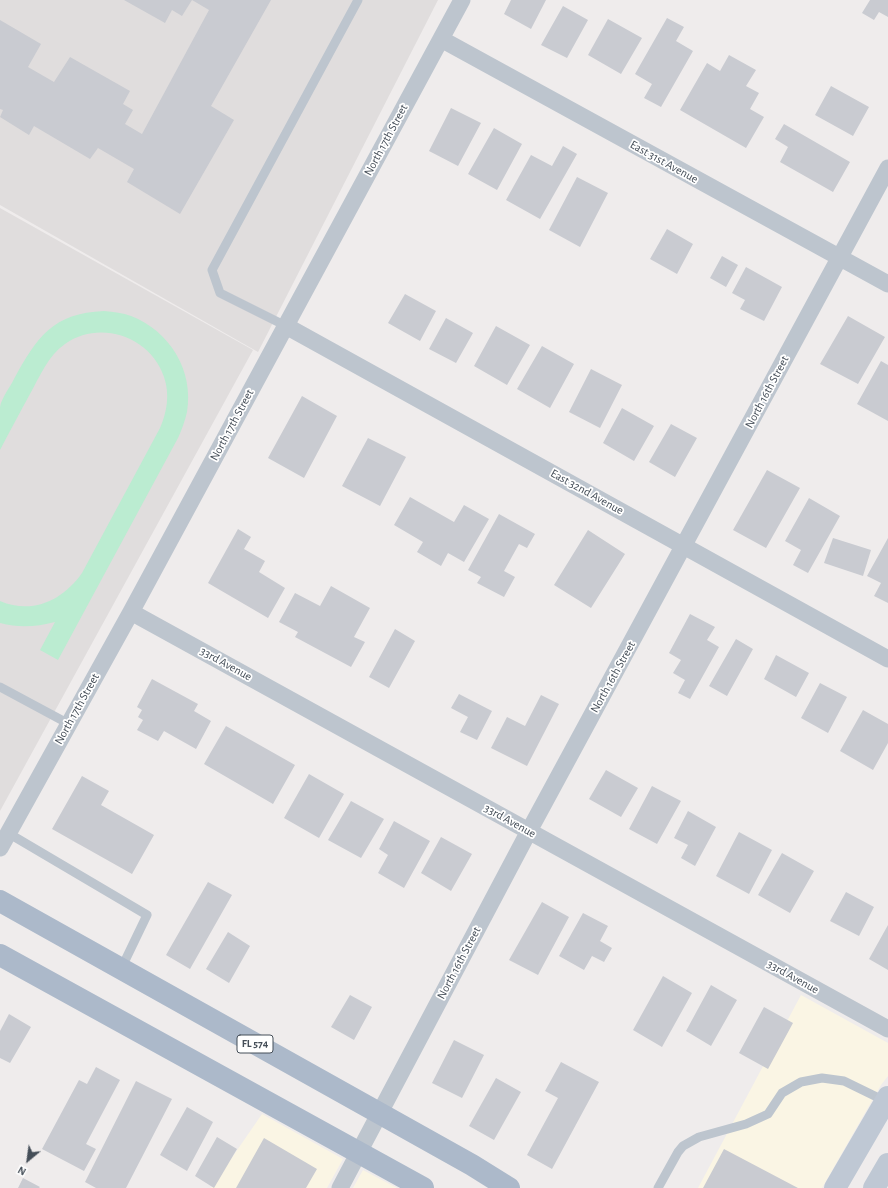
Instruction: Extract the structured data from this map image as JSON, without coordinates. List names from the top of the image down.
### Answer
{
  "streets": {
    "main road": ["FL 574"],
    "street": [
      "North 17th Street",
      "East 31st Avenue",
      "North 16th Street",
      "East 32nd Avenue",
      "33rd Avenue"
    ]
  },
  "crossings": [
    ["North 17th Street", "East 31st Avenue"],
    ["North 17th Street", "East 32nd Avenue"],
    ["North 17th Street", "33rd Avenue"],
    ["East 31st Avenue", "North 16th Street"],
    ["North 16th Street", "East 32nd Avenue"],
    ["North 16th Street", "33rd Avenue"],
    ["North 16th Street", "FL 574"]
  ],
  "north": "bottom left"
}
